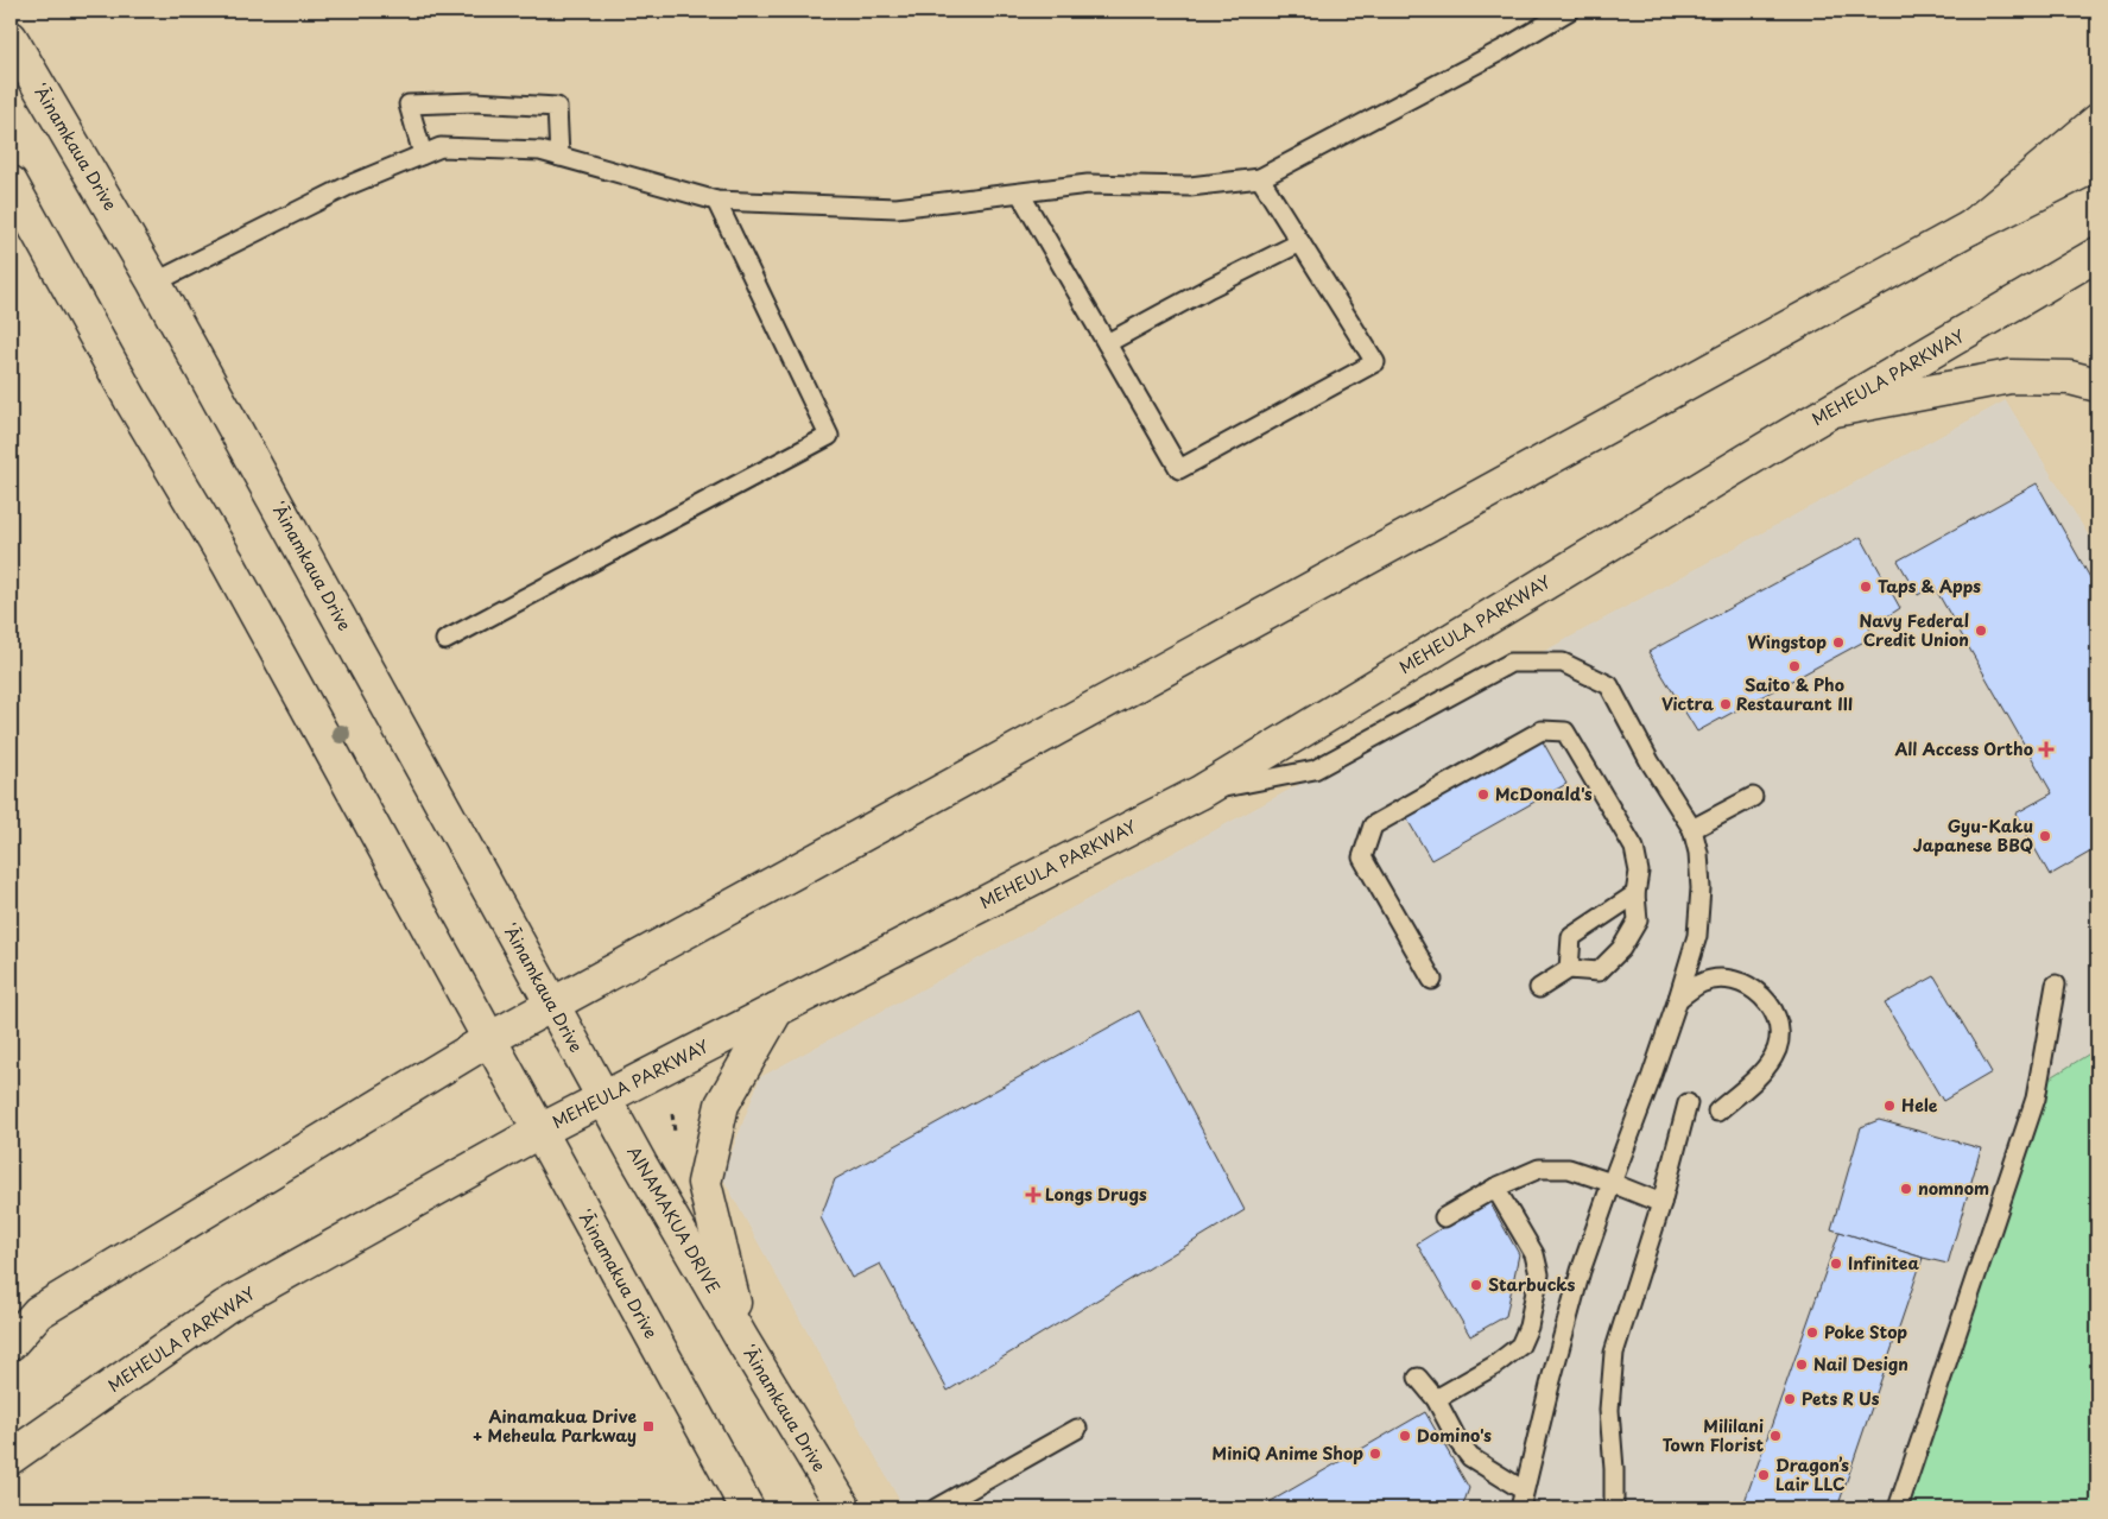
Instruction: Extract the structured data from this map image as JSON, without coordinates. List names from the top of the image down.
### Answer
{
  "streets": {
    "main road": [
      "ʻĀinamkaua Drive",
      "MEHEULA PARKWAY",
      "AINAMAKUA DRIVE",
      "ʻĀinamakua Drive"
    ]
  },
  "crossings": [
    ["ʻĀinamkaua Drive", "MEHEULA PARKWAY"],
    ["ʻĀinamkaua Drive", "AINAMAKUA DRIVE"],
    ["MEHEULA PARKWAY", "AINAMAKUA DRIVE"],
    ["MEHEULA PARKWAY", "ʻĀinamakua Drive"]
  ],
  "places": {
    "other": [
      "Taps & Apps",
      "Navy Federal Credit Union",
      "Wingstop",
      "Saito & Pho Restaurant III",
      "Victra",
      "McDonald's",
      "Gyu-Kaku Japanese BBQ",
      "Hele",
      "nomnom",
      "Infinitea",
      "Starbucks",
      "Poke Stop",
      "Nail Design",
      "Pets R Us",
      "Domino's",
      "Mililani Town Florist",
      "MiniQ Anime Shop",
      "Dragon’s Lair LLC"
    ],
    "health": ["All Access Ortho", "Longs Drugs"],
    "transit": ["Ainamakua Drive + Meheula Parkway"]
  }
}
